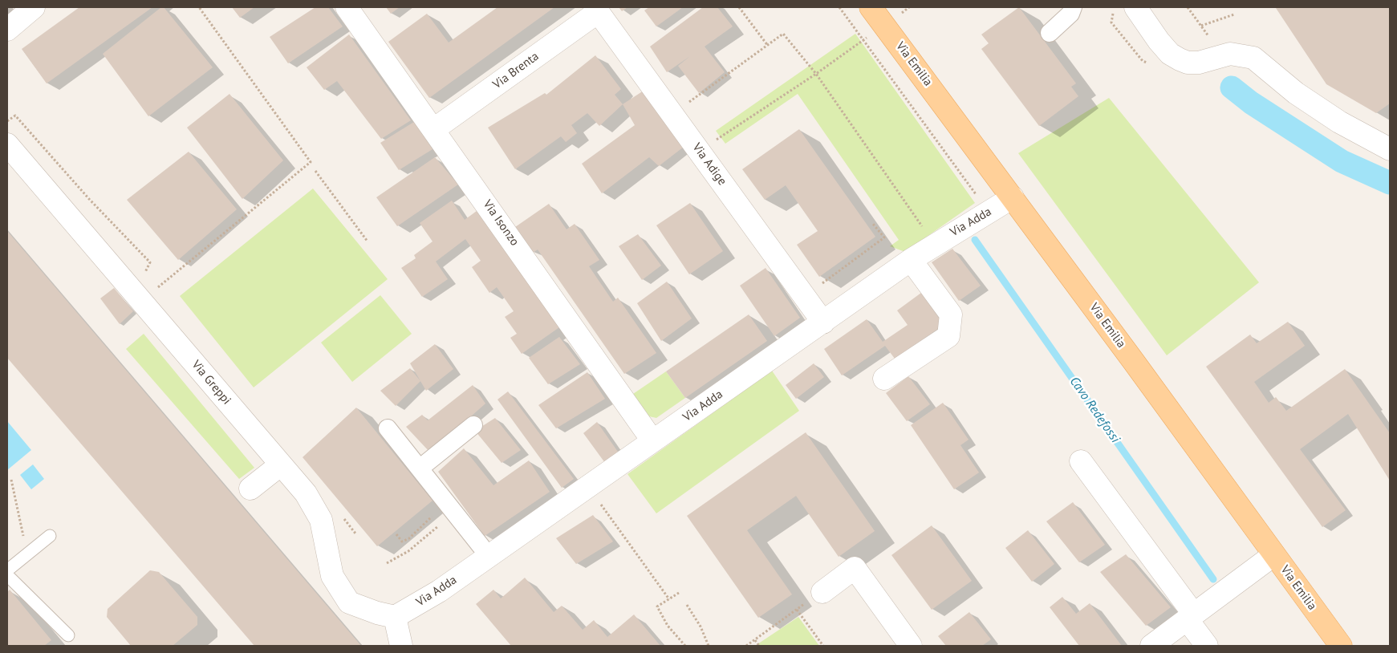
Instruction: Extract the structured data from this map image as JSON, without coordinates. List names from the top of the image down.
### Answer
{
  "streets": {
    "main road": ["Via Emilia"],
    "street": [
      "Via Brenta",
      "Via Adige",
      "Via Adda",
      "Via Isonzo",
      "Via Greppi"
    ]
  },
  "crossings": [
    ["Via Emilia", "Via Adda"],
    ["Via Brenta", "Via Adige"],
    ["Via Brenta", "Via Isonzo"],
    ["Via Adige", "Via Adda"],
    ["Via Adda", "Via Isonzo"],
    ["Via Adda", "Via Greppi"]
  ],
  "water": ["Cavo Redefossi"]
}
